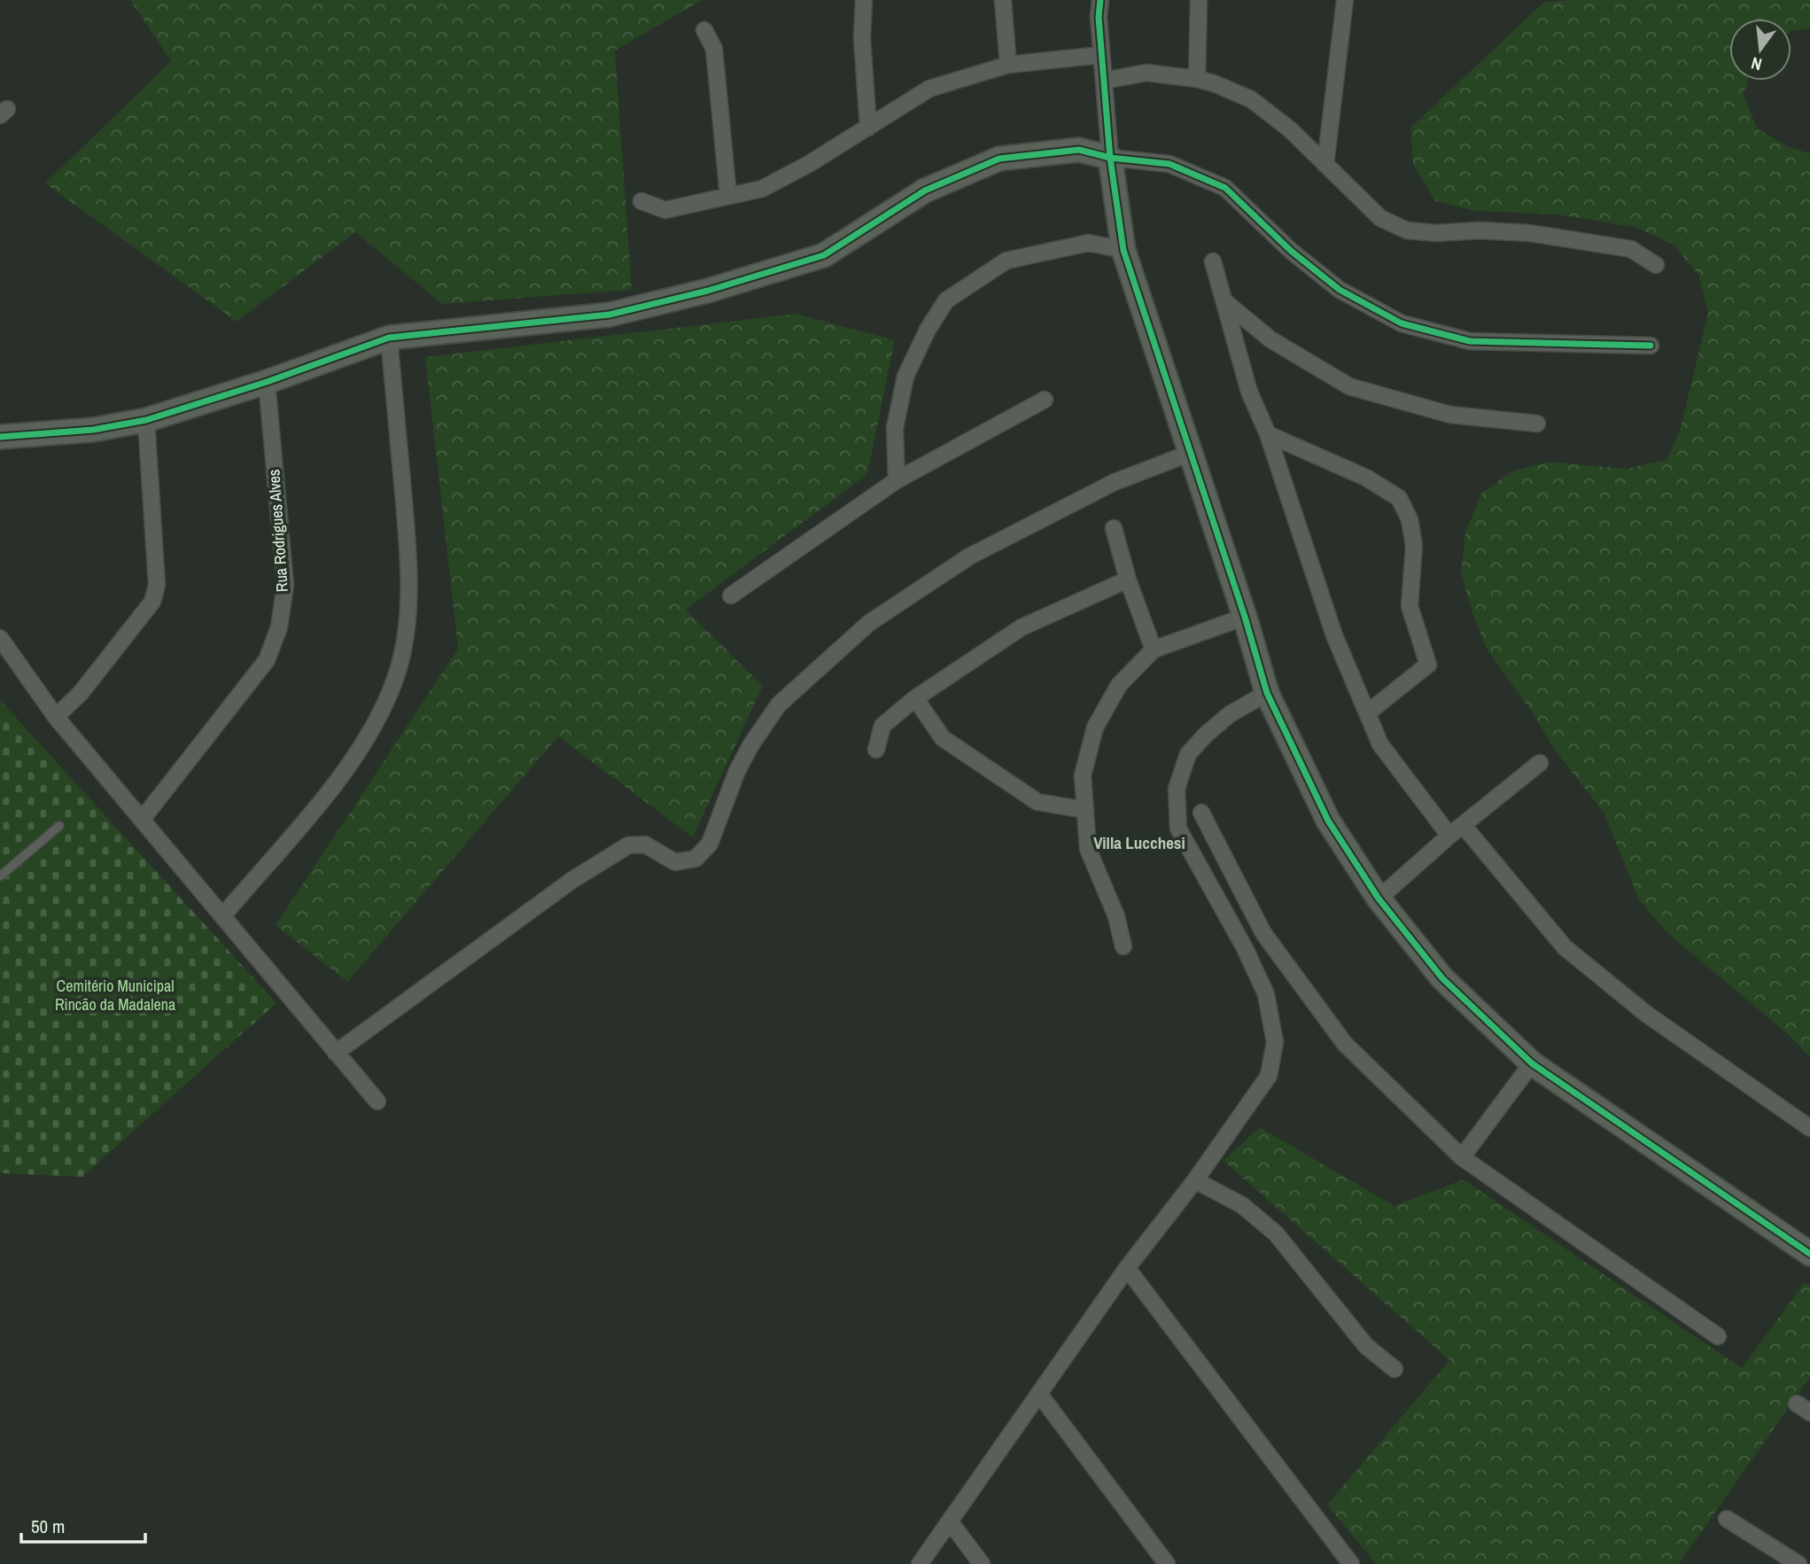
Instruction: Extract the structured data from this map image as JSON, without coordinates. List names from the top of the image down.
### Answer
{
  "streets": {
    "street": ["Rua Rodrigues Alves"]
  },
  "districts": ["Villa Lucchesi"],
  "parks": ["Cemitério Municipal Rincão da Madalena"],
  "scale_bar": "50 m",
  "north": "bottom"
}
